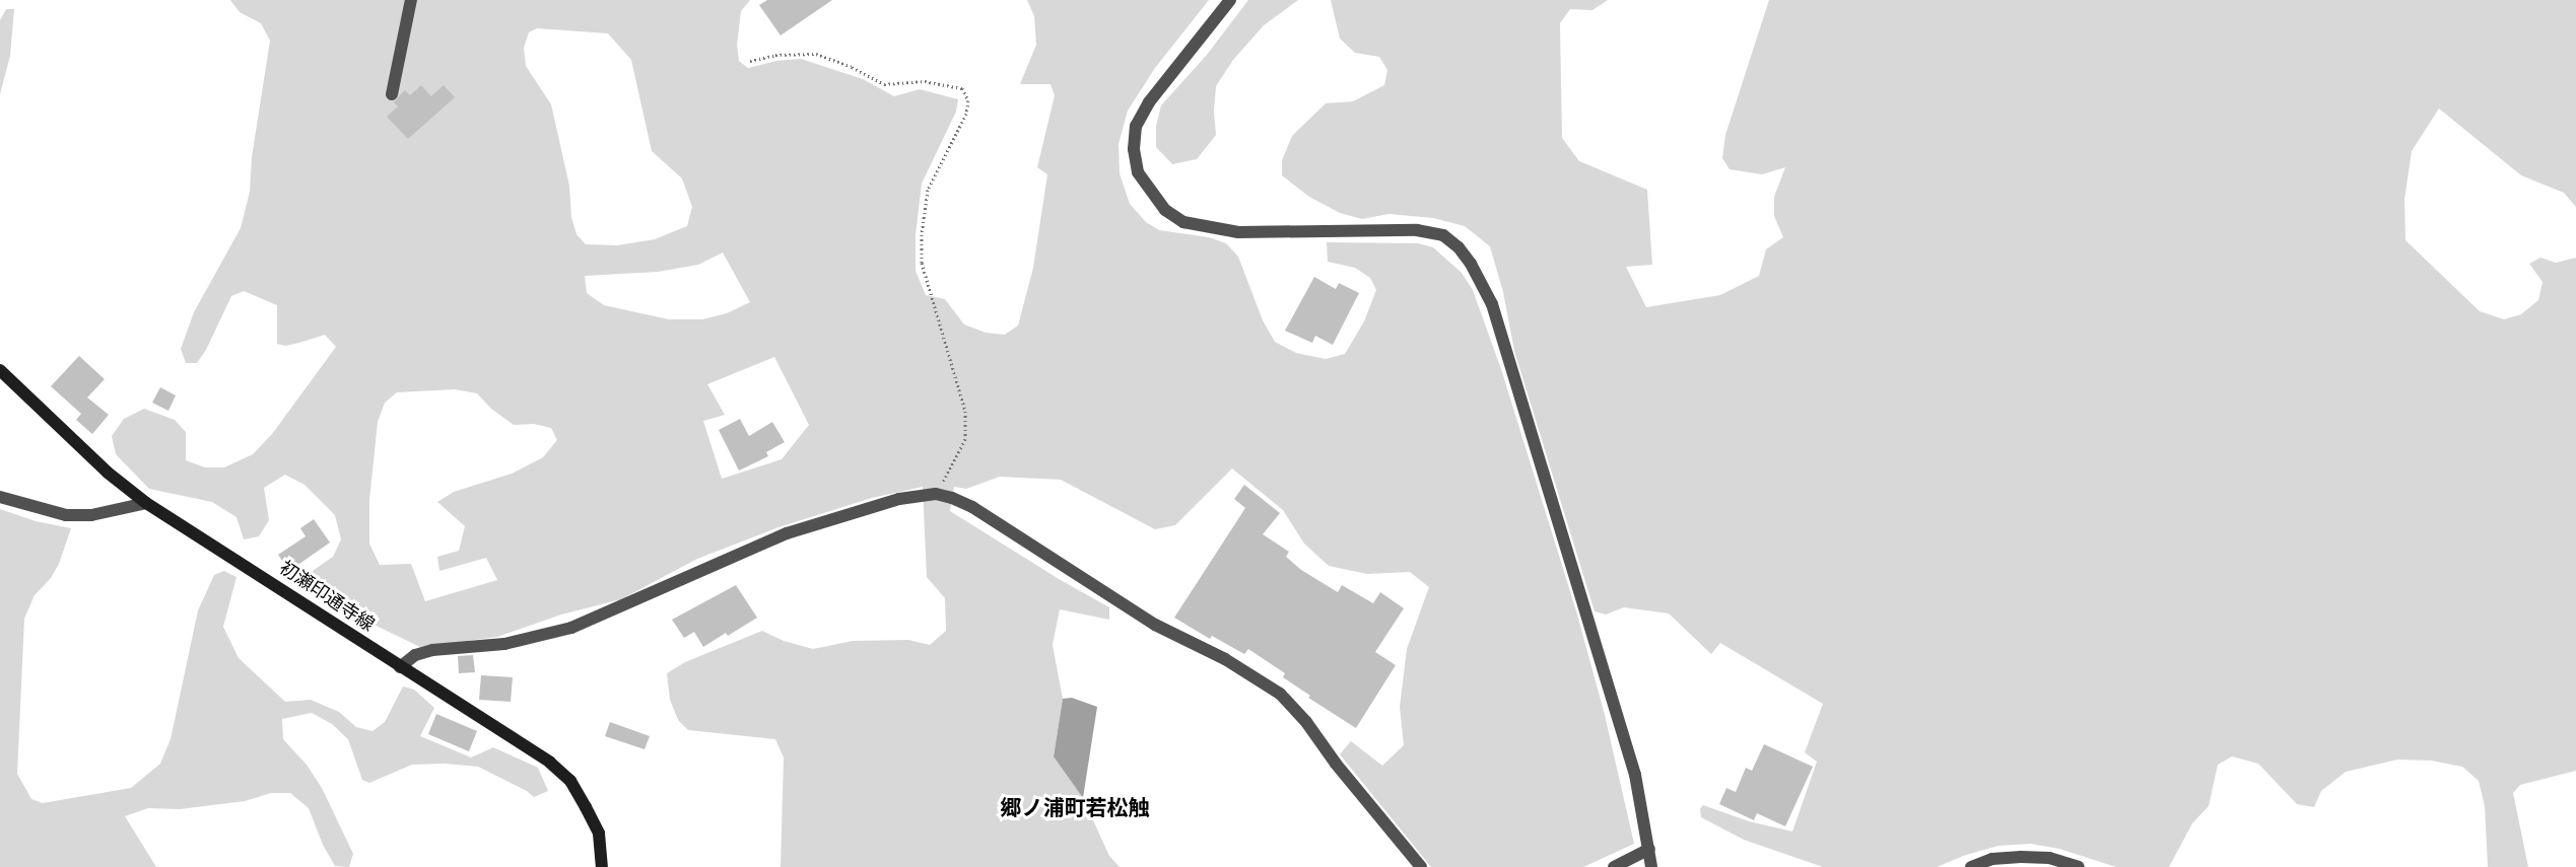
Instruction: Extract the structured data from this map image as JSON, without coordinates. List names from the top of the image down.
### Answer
{
  "streets": {
    "main road": ["初瀬印通寺線"]
  },
  "districts": ["郷ノ浦町若松触"]
}
